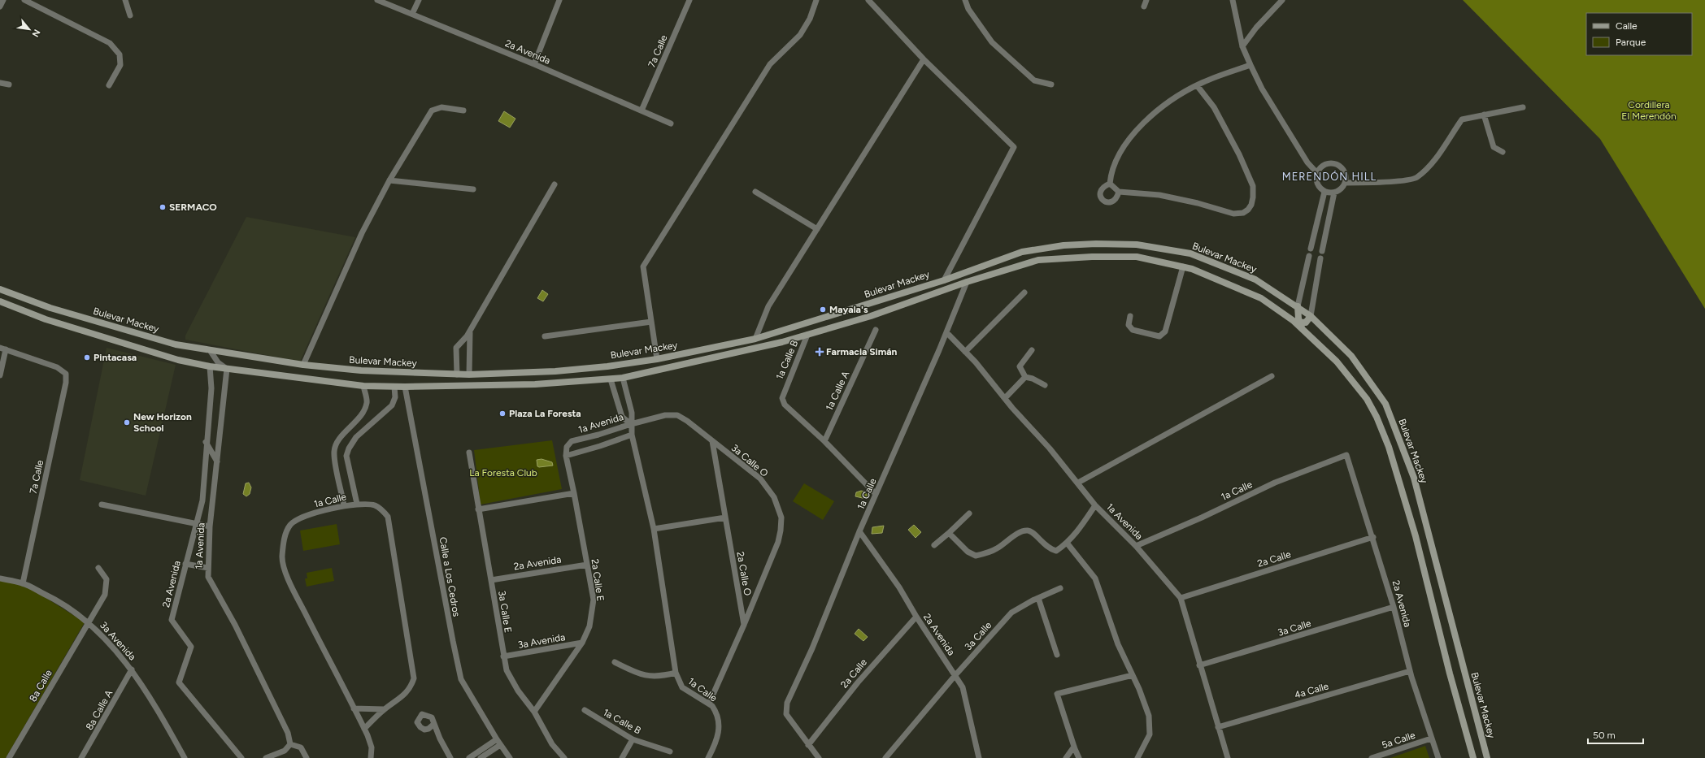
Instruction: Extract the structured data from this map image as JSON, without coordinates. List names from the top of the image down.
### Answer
{
  "streets": {
    "main road": ["Bulevar Mackey"],
    "street": [
      "7a Calle",
      "2a Avenida",
      "1a Calle B",
      "1a Calle A",
      "1a Avenida",
      "3a Calle O",
      "1a Calle",
      "2a Calle",
      "2a Calle O",
      "Calle a Los Cedros",
      "2a Calle E",
      "3a Calle E",
      "3a Calle",
      "3a Avenida",
      "8a Calle",
      "4a Calle",
      "8a Calle A",
      "5a Calle"
    ]
  },
  "crossings": [
    ["7a Calle", "2a Avenida"],
    ["7a Calle", "3a Avenida"],
    ["2a Avenida", "Bulevar Mackey"],
    ["2a Avenida", "1a Calle"],
    ["2a Avenida", "2a Calle"],
    ["2a Avenida", "2a Calle E"],
    ["2a Avenida", "3a Calle E"],
    ["2a Avenida", "3a Calle"],
    ["2a Avenida", "4a Calle"],
    ["2a Avenida", "5a Calle"],
    ["Bulevar Mackey", "1a Calle B"],
    ["Bulevar Mackey", "1a Avenida"],
    ["Bulevar Mackey", "1a Calle"],
    ["Bulevar Mackey", "Calle a Los Cedros"],
    ["1a Calle B", "1a Calle A"],
    ["1a Avenida", "3a Calle O"],
    ["1a Avenida", "1a Calle"],
    ["1a Avenida", "2a Calle"],
    ["1a Avenida", "2a Calle O"],
    ["1a Avenida", "2a Calle E"],
    ["1a Avenida", "3a Calle"],
    ["1a Avenida", "4a Calle"],
    ["3a Calle O", "2a Calle O"],
    ["1a Calle", "2a Calle"],
    ["2a Calle E", "3a Calle E"],
    ["2a Calle E", "3a Avenida"],
    ["3a Calle E", "3a Avenida"],
    ["3a Avenida", "8a Calle"],
    ["3a Avenida", "8a Calle A"]
  ],
  "districts": ["MERENDÓN HILL"],
  "parks": ["Cordillera El Merendón", "La Foresta Club"],
  "places": {
    "other": [
      "SERMACO",
      "Mayala's",
      "Pintacasa",
      "Plaza La Foresta",
      "New Horizon School"
    ],
    "health": ["Farmacia Simán"]
  },
  "legend": ["Calle", "Parque"],
  "scale_bar": "50 m",
  "north": "bottom right"
}
